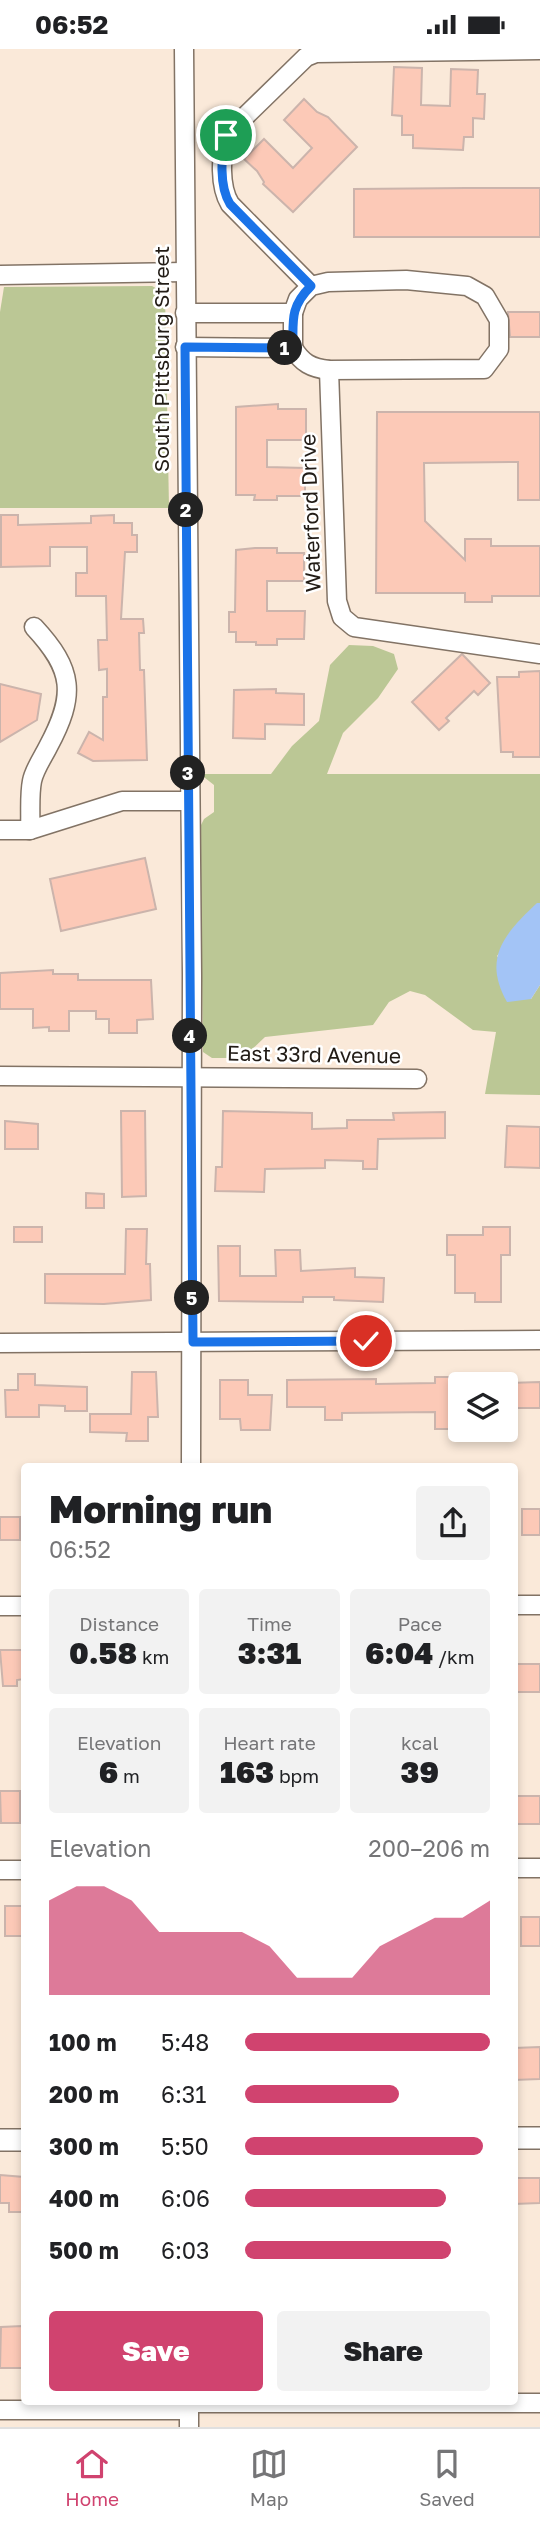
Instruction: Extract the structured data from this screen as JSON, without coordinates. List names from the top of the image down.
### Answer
{
  "streets": {
    "street": ["South Pittsburg Street", "Waterford Drive", "East 33rd Avenue"]
  },
  "crossings": [
    ["South Pittsburg Street", "East 33rd Avenue"]
  ],
  "page": {
    "status": "06:52",
    "pins": [
      "1",
      "2",
      "3",
      "4",
      "5"
    ],
    "heading": ["Morning run", "06:52"],
    "stats": [
      ["Distance", "0.58 km"],
      ["Time", "3:31"],
      ["Pace", "6:04 /km"],
      ["Elevation", "6 m"],
      ["Heart rate", "163 bpm"],
      ["kcal", "39"]
    ],
    "chart": ["Elevation", "200–206 m"],
    "list": [
      {
        "name": "100 m",
        "note": "5:48"
      },
      {
        "name": "200 m",
        "note": "6:31"
      },
      {
        "name": "300 m",
        "note": "5:50"
      },
      {
        "name": "400 m",
        "note": "6:06"
      },
      {
        "name": "500 m",
        "note": "6:03"
      }
    ],
    "buttons": ["Save", "Share"],
    "tabs": ["Home", "Map", "Saved"]
  }
}
